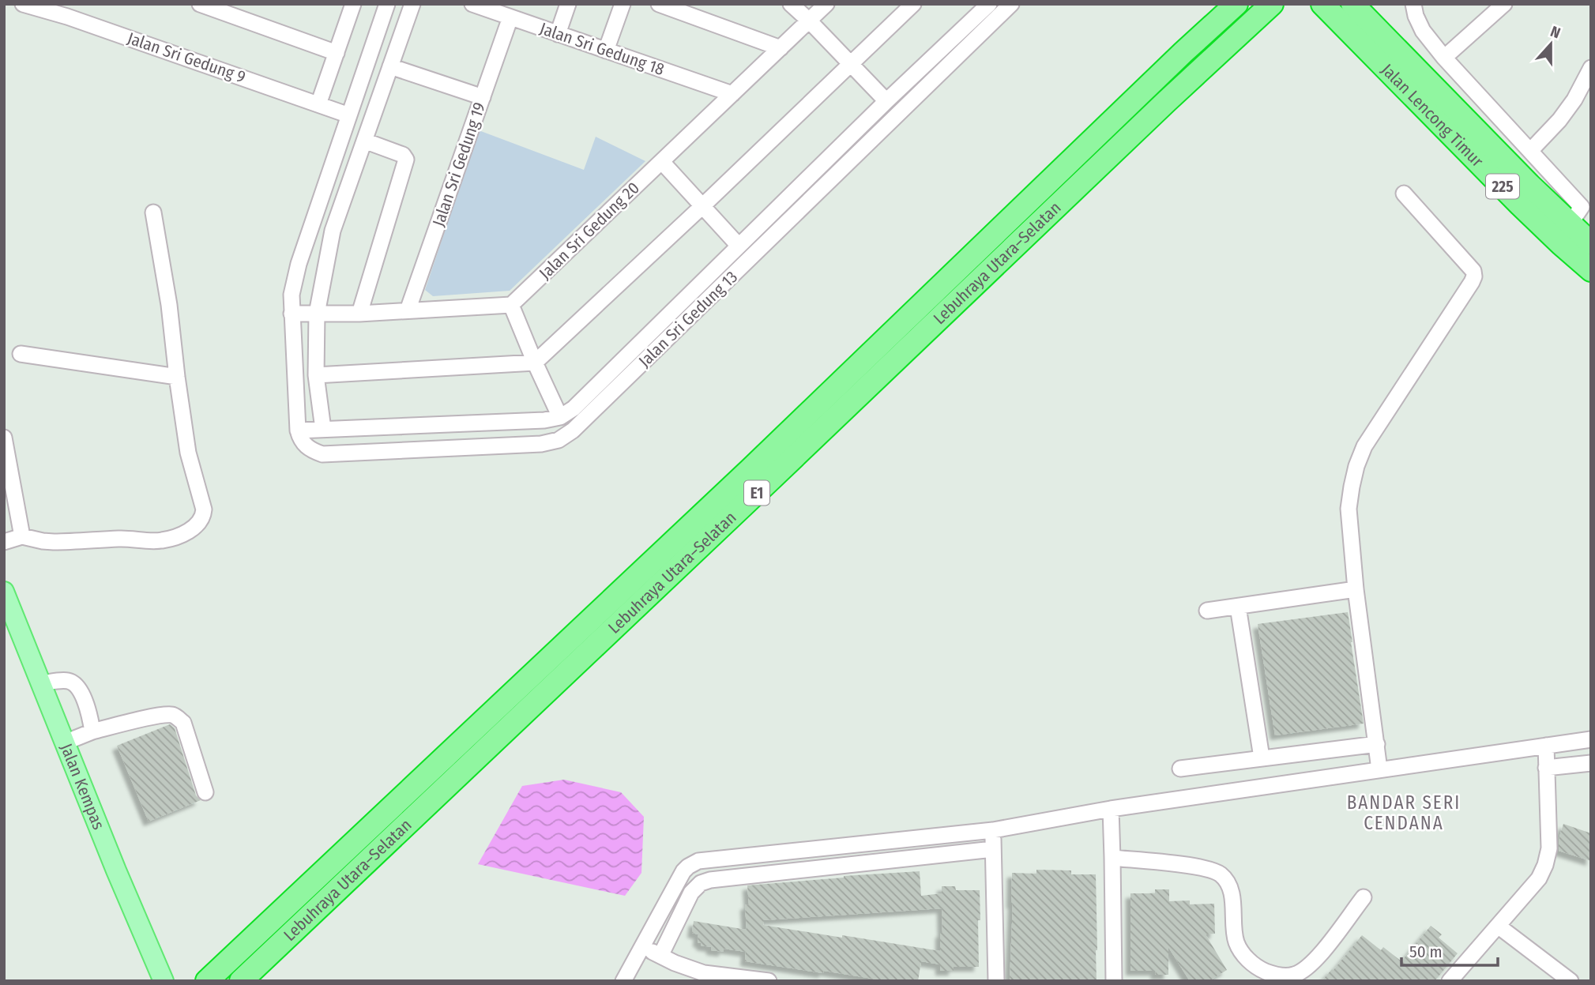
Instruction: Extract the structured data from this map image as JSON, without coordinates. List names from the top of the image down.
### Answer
{
  "streets": {
    "highway": [
      "Jalan Lencong Timur",
      "225",
      "Lebuhraya Utara–Selatan",
      "E1"
    ],
    "main road": ["Jalan Kempas"],
    "street": [
      "Jalan Sri Gedung 18",
      "Jalan Sri Gedung 9",
      "Jalan Sri Gedung 19",
      "Jalan Sri Gedung 20",
      "Jalan Sri Gedung 13"
    ]
  },
  "crossings": [
    ["Jalan Sri Gedung 18", "Jalan Sri Gedung 19"],
    ["Jalan Sri Gedung 18", "Jalan Sri Gedung 20"]
  ],
  "districts": ["BANDAR SERI CENDANA"],
  "scale_bar": "50 m",
  "north": "top"
}
